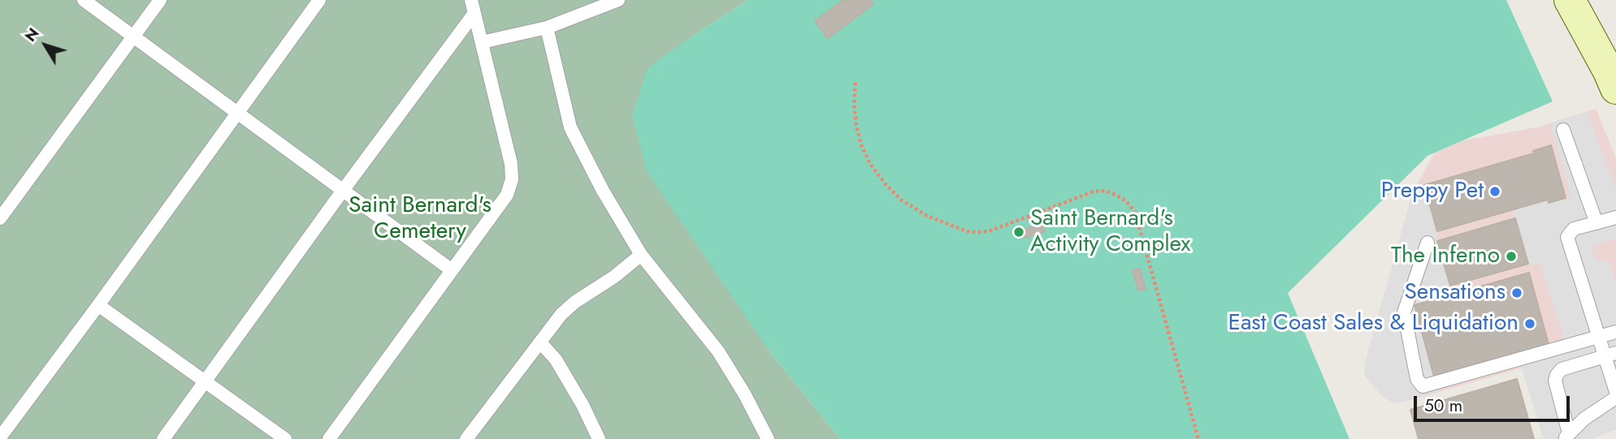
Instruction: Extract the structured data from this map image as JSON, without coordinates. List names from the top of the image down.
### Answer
{
  "parks": ["Saint Bernard's Cemetery"],
  "places": [
    "Preppy Pet",
    "Saint Bernard's Activity Complex",
    "The Inferno",
    "Sensations",
    "East Coast Sales & Liquidation"
  ],
  "scale_bar": "50 m",
  "north": "top left"
}
